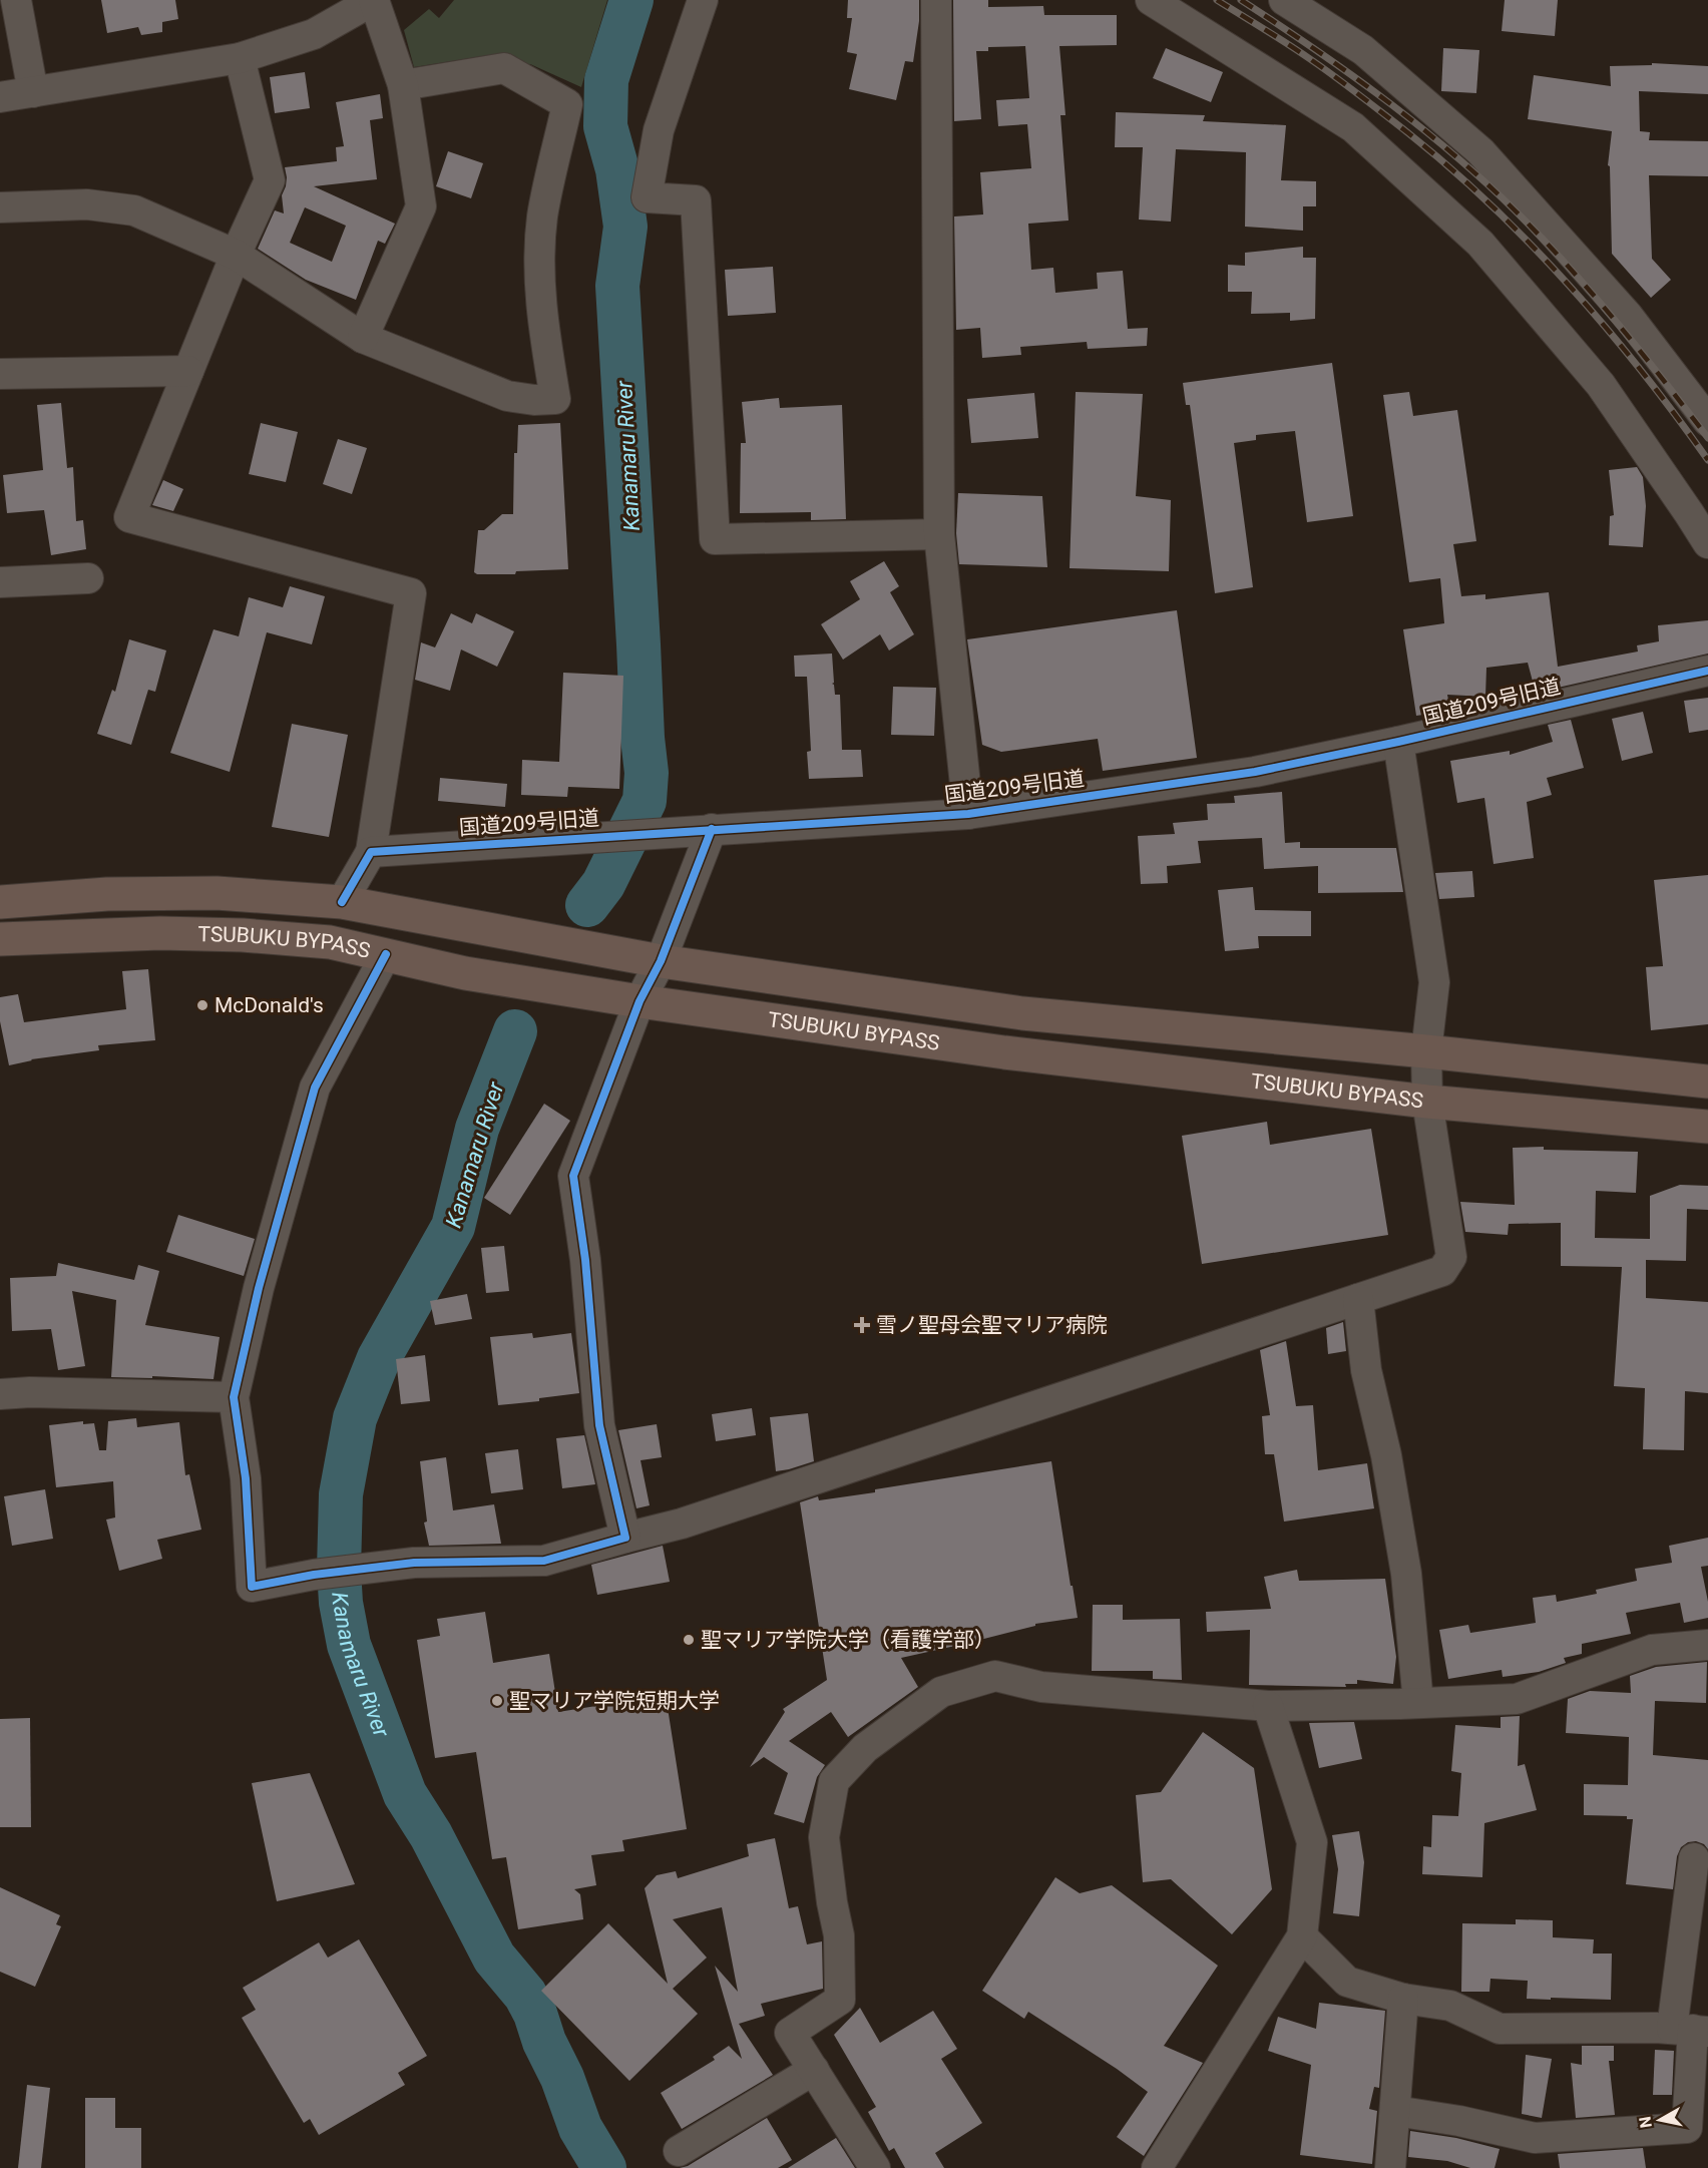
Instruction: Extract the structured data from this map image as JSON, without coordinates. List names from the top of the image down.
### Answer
{
  "streets": {
    "highway": ["TSUBUKU BYPASS"],
    "street": ["国道209号旧道"]
  },
  "water": ["Kanamaru River"],
  "places": {
    "other": ["McDonald's", "聖マリア学院大学（看護学部）", "聖マリア学院短期大学"],
    "health": ["雪ノ聖母会聖マリア病院"]
  },
  "north": "left"
}
